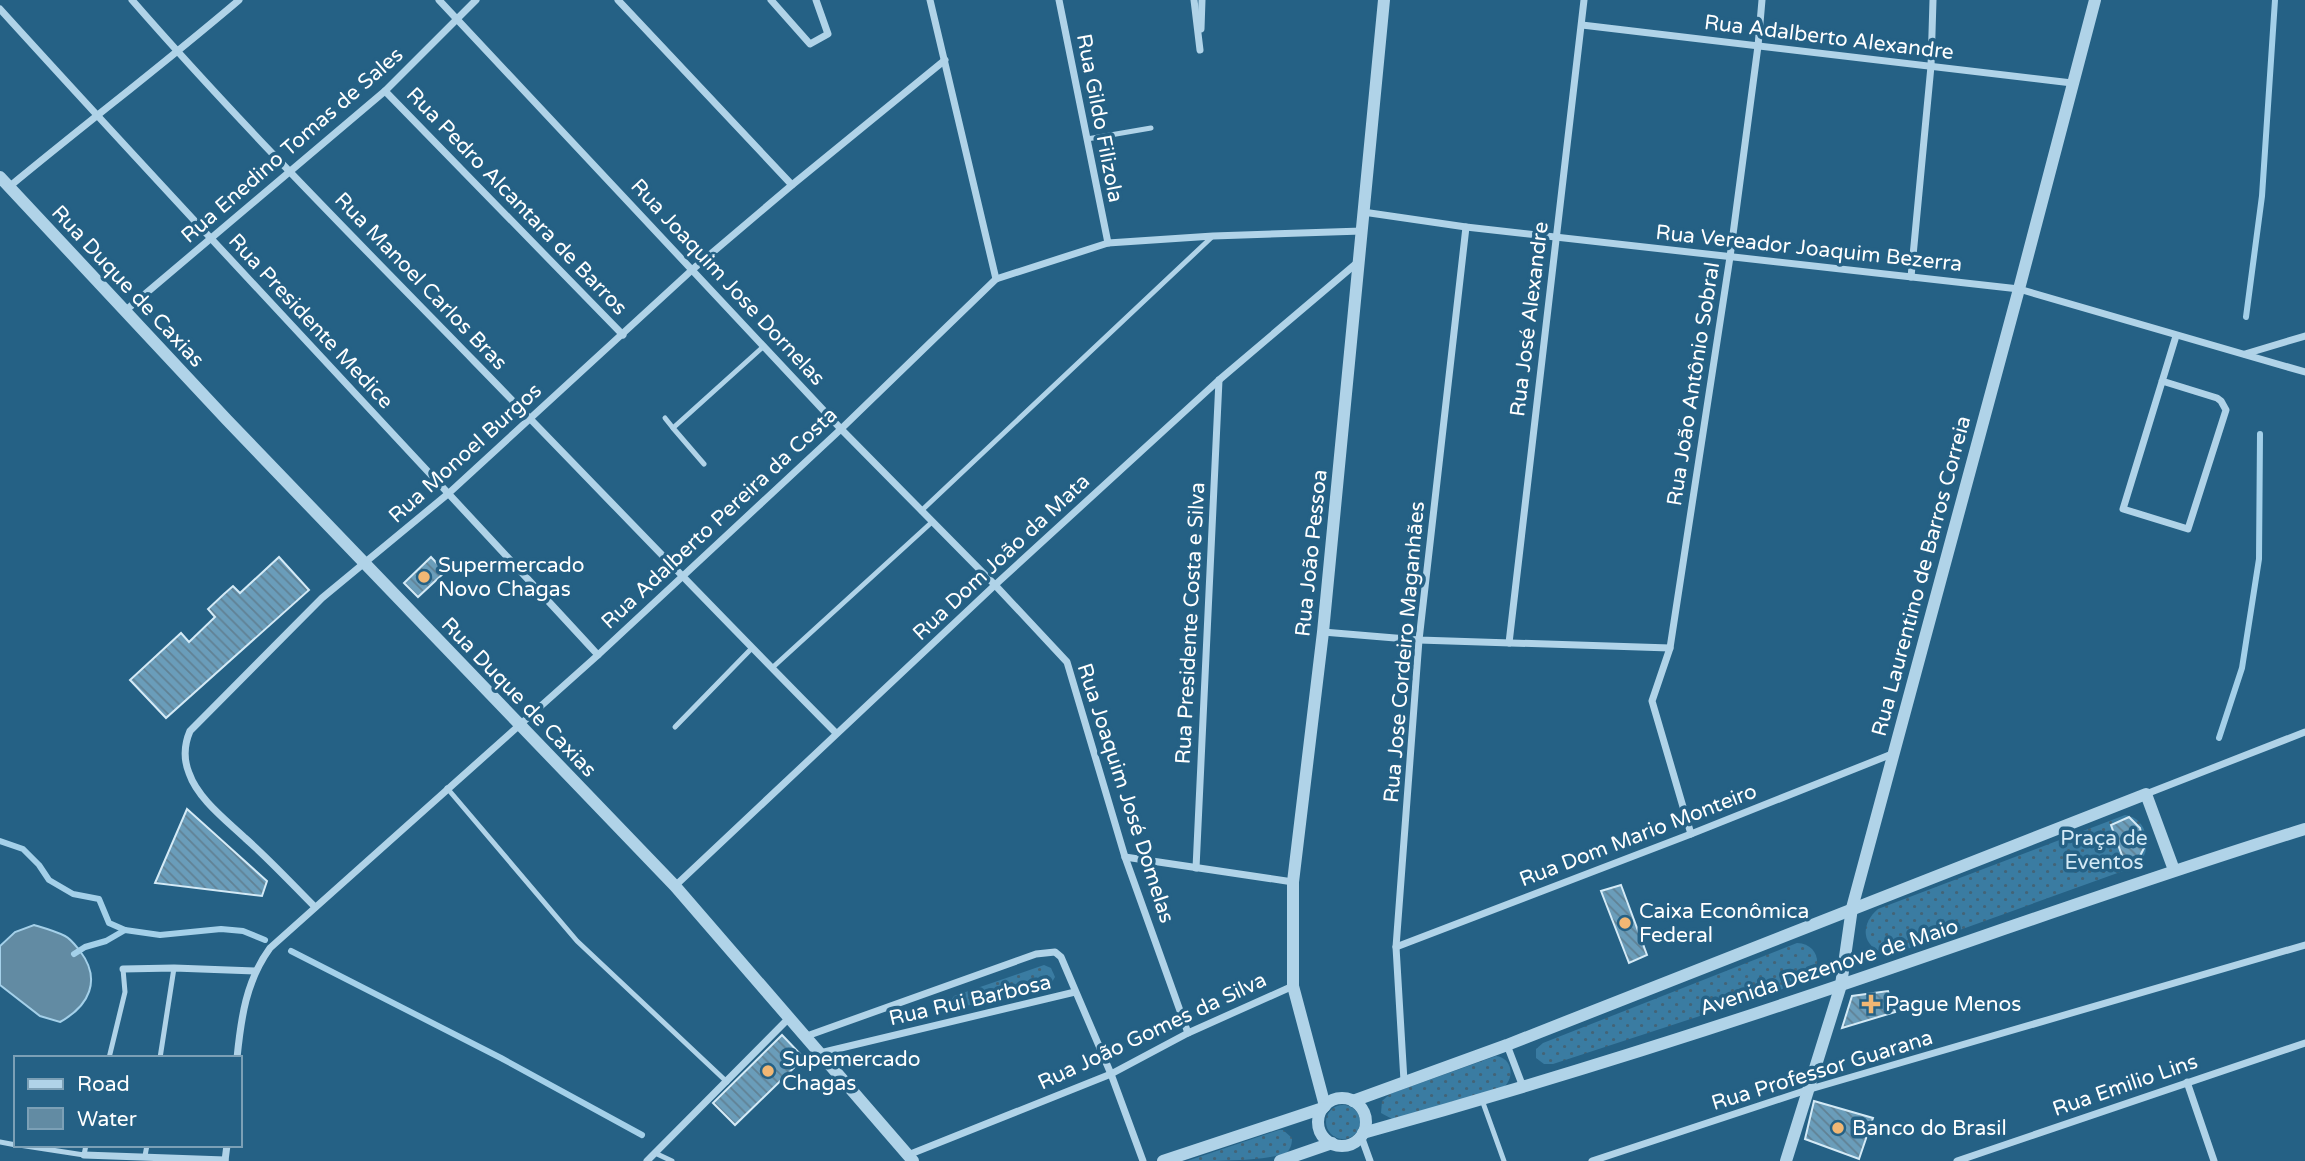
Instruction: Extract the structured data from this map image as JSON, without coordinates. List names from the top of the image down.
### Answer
{
  "streets": {
    "street": [
      "Rua Adalberto Alexandre",
      "Rua Gildo Filizola",
      "Rua Enedino Tomas de Sales",
      "Rua Pedro Alcantara de Barros",
      "Rua Vereador Joaquim Bezerra",
      "Rua Manoel Carlos Bras",
      "Rua Joaquim Jose Dornelas",
      "Rua Duque de Caxias",
      "Rua José Alexandre",
      "Rua Presidente Medice",
      "Rua João Antônio Sobral",
      "Rua Monoel Burgos",
      "Rua Adalberto Pereira da Costa",
      "Rua João Pessoa",
      "Rua Dom João da Mata",
      "Rua Laurentino de Barros Correia",
      "Rua Presidente Costa e Silva",
      "Rua Jose Cordeiro Maganhães",
      "Rua Joaquim José Domelas",
      "Rua Dom Mario Monteiro",
      "Avenida Dezenove de Maio",
      "Rua Rui Barbosa",
      "Rua João Gomes da Silva",
      "Rua Professor Guarana",
      "Rua Emilio Lins"
    ]
  },
  "crossings": [
    ["Rua Adalberto Alexandre", "Rua José Alexandre"],
    ["Rua Adalberto Alexandre", "Rua João Antônio Sobral"],
    ["Rua Adalberto Alexandre", "Rua Laurentino de Barros Correia"],
    ["Rua Gildo Filizola", "Rua Adalberto Pereira da Costa"],
    ["Rua Enedino Tomas de Sales", "Rua Pedro Alcantara de Barros"],
    ["Rua Enedino Tomas de Sales", "Rua Manoel Carlos Bras"],
    ["Rua Enedino Tomas de Sales", "Rua Joaquim Jose Dornelas"],
    ["Rua Enedino Tomas de Sales", "Rua Duque de Caxias"],
    ["Rua Enedino Tomas de Sales", "Rua Presidente Medice"],
    ["Rua Pedro Alcantara de Barros", "Rua Monoel Burgos"],
    ["Rua Vereador Joaquim Bezerra", "Rua José Alexandre"],
    ["Rua Vereador Joaquim Bezerra", "Rua João Antônio Sobral"],
    ["Rua Vereador Joaquim Bezerra", "Rua João Pessoa"],
    ["Rua Vereador Joaquim Bezerra", "Rua Laurentino de Barros Correia"],
    ["Rua Vereador Joaquim Bezerra", "Rua Jose Cordeiro Maganhães"],
    ["Rua Manoel Carlos Bras", "Rua Monoel Burgos"],
    ["Rua Manoel Carlos Bras", "Rua Adalberto Pereira da Costa"],
    ["Rua Manoel Carlos Bras", "Rua Dom João da Mata"],
    ["Rua Joaquim Jose Dornelas", "Rua Monoel Burgos"],
    ["Rua Joaquim Jose Dornelas", "Rua Adalberto Pereira da Costa"],
    ["Rua Joaquim Jose Dornelas", "Rua Dom João da Mata"],
    ["Rua Joaquim Jose Dornelas", "Rua Joaquim José Domelas"],
    ["Rua Duque de Caxias", "Rua Monoel Burgos"],
    ["Rua Duque de Caxias", "Rua Adalberto Pereira da Costa"],
    ["Rua Duque de Caxias", "Rua Dom João da Mata"],
    ["Rua Duque de Caxias", "Rua Rui Barbosa"],
    ["Rua Duque de Caxias", "Rua João Gomes da Silva"],
    ["Rua Presidente Medice", "Rua Monoel Burgos"],
    ["Rua Presidente Medice", "Rua Adalberto Pereira da Costa"],
    ["Rua João Antônio Sobral", "Rua Dom Mario Monteiro"],
    ["Rua Monoel Burgos", "Rua Adalberto Pereira da Costa"],
    ["Rua Adalberto Pereira da Costa", "Rua João Pessoa"],
    ["Rua João Pessoa", "Rua Dom João da Mata"],
    ["Rua João Pessoa", "Avenida Dezenove de Maio"],
    ["Rua João Pessoa", "Rua João Gomes da Silva"],
    ["Rua Dom João da Mata", "Rua Presidente Costa e Silva"],
    ["Rua Dom João da Mata", "Rua Joaquim José Domelas"],
    ["Rua Laurentino de Barros Correia", "Rua Dom Mario Monteiro"],
    ["Rua Laurentino de Barros Correia", "Avenida Dezenove de Maio"],
    ["Rua Laurentino de Barros Correia", "Rua Professor Guarana"],
    ["Rua Jose Cordeiro Maganhães", "Rua Dom Mario Monteiro"],
    ["Rua Jose Cordeiro Maganhães", "Avenida Dezenove de Maio"],
    ["Rua Joaquim José Domelas", "Rua João Gomes da Silva"],
    ["Rua Rui Barbosa", "Rua João Gomes da Silva"]
  ],
  "parks": ["Praça de Eventos"],
  "places": {
    "other": [
      "Supermercado Novo Chagas",
      "Caixa Econômica Federal",
      "Supemercado Chagas",
      "Banco do Brasil"
    ],
    "health": ["Pague Menos"]
  },
  "legend": ["Road", "Water"]
}
